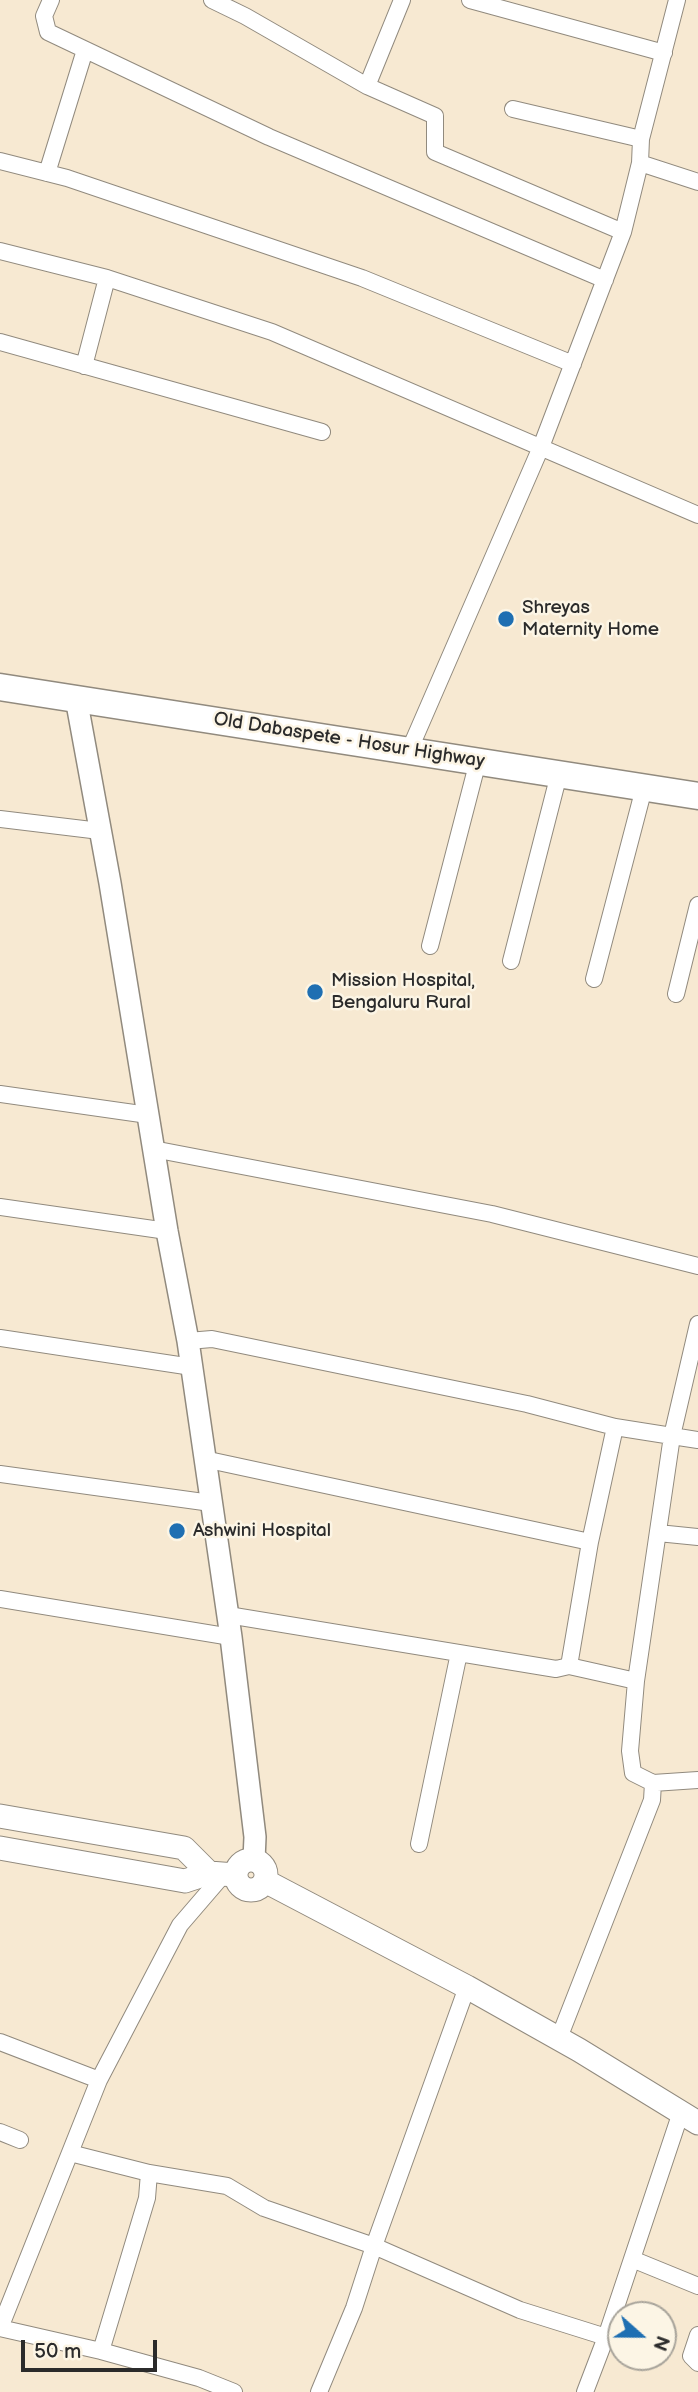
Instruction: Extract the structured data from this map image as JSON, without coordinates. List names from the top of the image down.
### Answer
{
  "streets": {
    "main road": ["Old Dabaspete - Hosur Highway"]
  },
  "places": ["Shreyas Maternity Home", "Mission Hospital, Bengaluru Rural", "Ashwini Hospital"],
  "scale_bar": "50 m",
  "north": "right"
}
